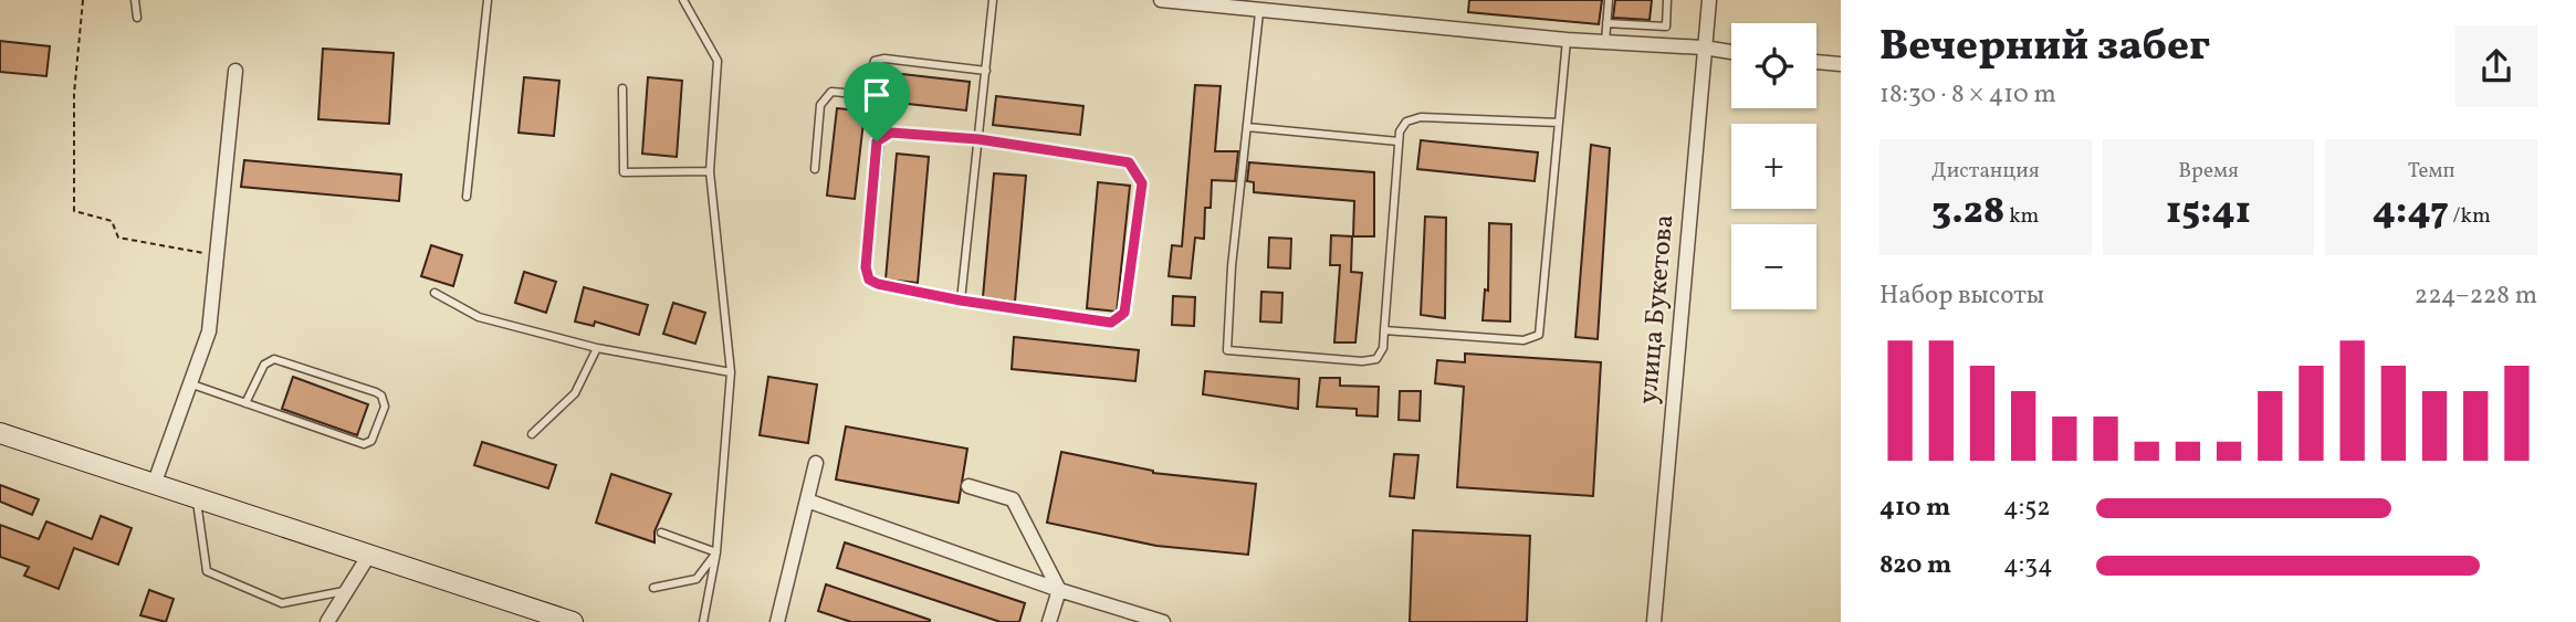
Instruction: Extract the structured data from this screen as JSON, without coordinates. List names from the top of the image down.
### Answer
{
  "streets": {
    "street": ["улица Букетова"]
  },
  "page": {
    "heading": ["Вечерний забег", "18:30 · 8 × 410 m"],
    "map_buttons": ["+", "−"],
    "stats": [
      ["Дистанция", "3.28 km"],
      ["Время", "15:41"],
      ["Темп", "4:47 /km"]
    ],
    "chart": ["Набор высоты", "224–228 m"],
    "list": [
      {
        "name": "410 m",
        "note": "4:52"
      },
      {
        "name": "820 m",
        "note": "4:34"
      }
    ]
  }
}
